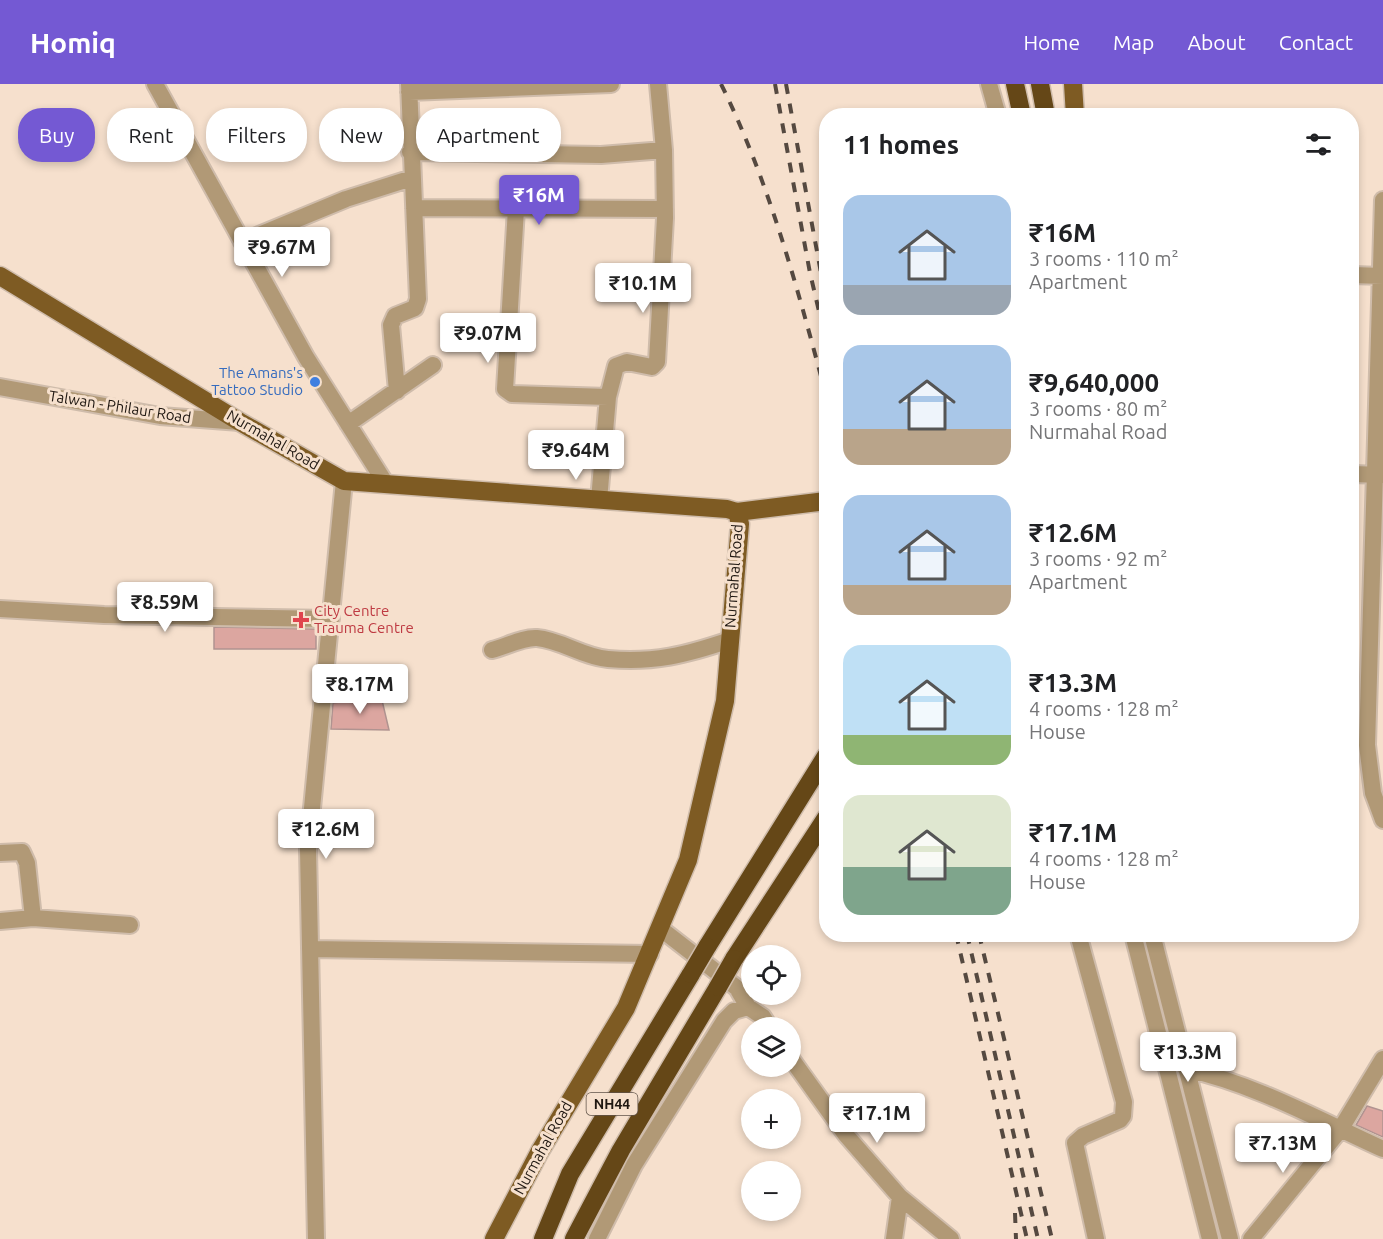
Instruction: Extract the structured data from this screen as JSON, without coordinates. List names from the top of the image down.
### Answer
{
  "streets": {
    "highway": ["NH44"],
    "main road": ["Nurmahal Road"],
    "street": ["Talwan - Philaur Road"]
  },
  "crossings": [
    ["Talwan - Philaur Road", "Nurmahal Road"]
  ],
  "places": {
    "other": ["The Amans's Tattoo Studio"],
    "health": ["City Centre Trauma Centre"]
  },
  "page": {
    "header": "Homiq",
    "nav": [
      "Home",
      "Map",
      "About",
      "Contact"
    ],
    "chip": [
      "Buy",
      "Rent",
      "Filters",
      "New",
      "Apartment"
    ],
    "heading": "11 homes",
    "price": [
      "₹16M",
      "₹9.67M",
      "₹10.1M",
      "₹9.07M",
      "₹9.64M",
      "₹8.59M",
      "₹8.17M",
      "₹12.6M",
      "₹13.3M",
      "₹17.1M",
      "₹7.13M"
    ],
    "list": [
      {
        "name": "₹16M",
        "note": "3 rooms · 110 m² · Apartment"
      },
      {
        "name": "₹9,640,000",
        "note": "3 rooms · 80 m² · Nurmahal Road"
      },
      {
        "name": "₹12.6M",
        "note": "3 rooms · 92 m² · Apartment"
      },
      {
        "name": "₹13.3M",
        "note": "4 rooms · 128 m² · House"
      },
      {
        "name": "₹17.1M",
        "note": "4 rooms · 128 m² · House"
      }
    ],
    "map_buttons": ["+", "−"]
  }
}
